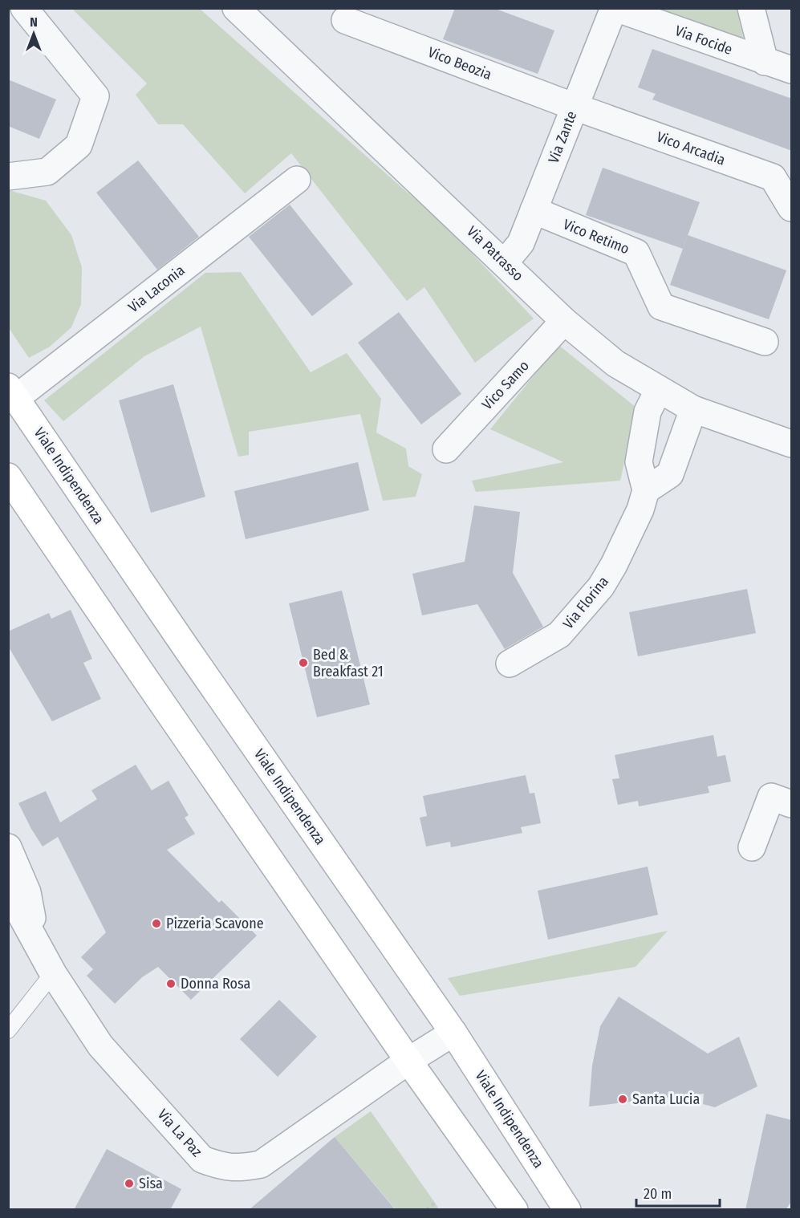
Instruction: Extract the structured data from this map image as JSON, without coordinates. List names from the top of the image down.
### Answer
{
  "streets": {
    "street": [
      "Via Focide",
      "Vico Beozia",
      "Via Zante",
      "Vico Arcadia",
      "Vico Retimo",
      "Via Patrasso",
      "Via Laconia",
      "Vico Samo",
      "Viale Indipendenza",
      "Via Florina",
      "Via La Paz"
    ]
  },
  "crossings": [
    ["Via Focide", "Via Zante"],
    ["Vico Beozia", "Via Zante"],
    ["Vico Beozia", "Vico Arcadia"],
    ["Via Zante", "Vico Arcadia"],
    ["Via Zante", "Vico Retimo"],
    ["Via Zante", "Via Patrasso"],
    ["Via Patrasso", "Vico Samo"],
    ["Via Laconia", "Viale Indipendenza"],
    ["Viale Indipendenza", "Via La Paz"]
  ],
  "places": [
    "Bed & Breakfast 21",
    "Pizzeria Scavone",
    "Donna Rosa",
    "Santa Lucia",
    "Sisa"
  ],
  "scale_bar": "20 m",
  "north": "top"
}
